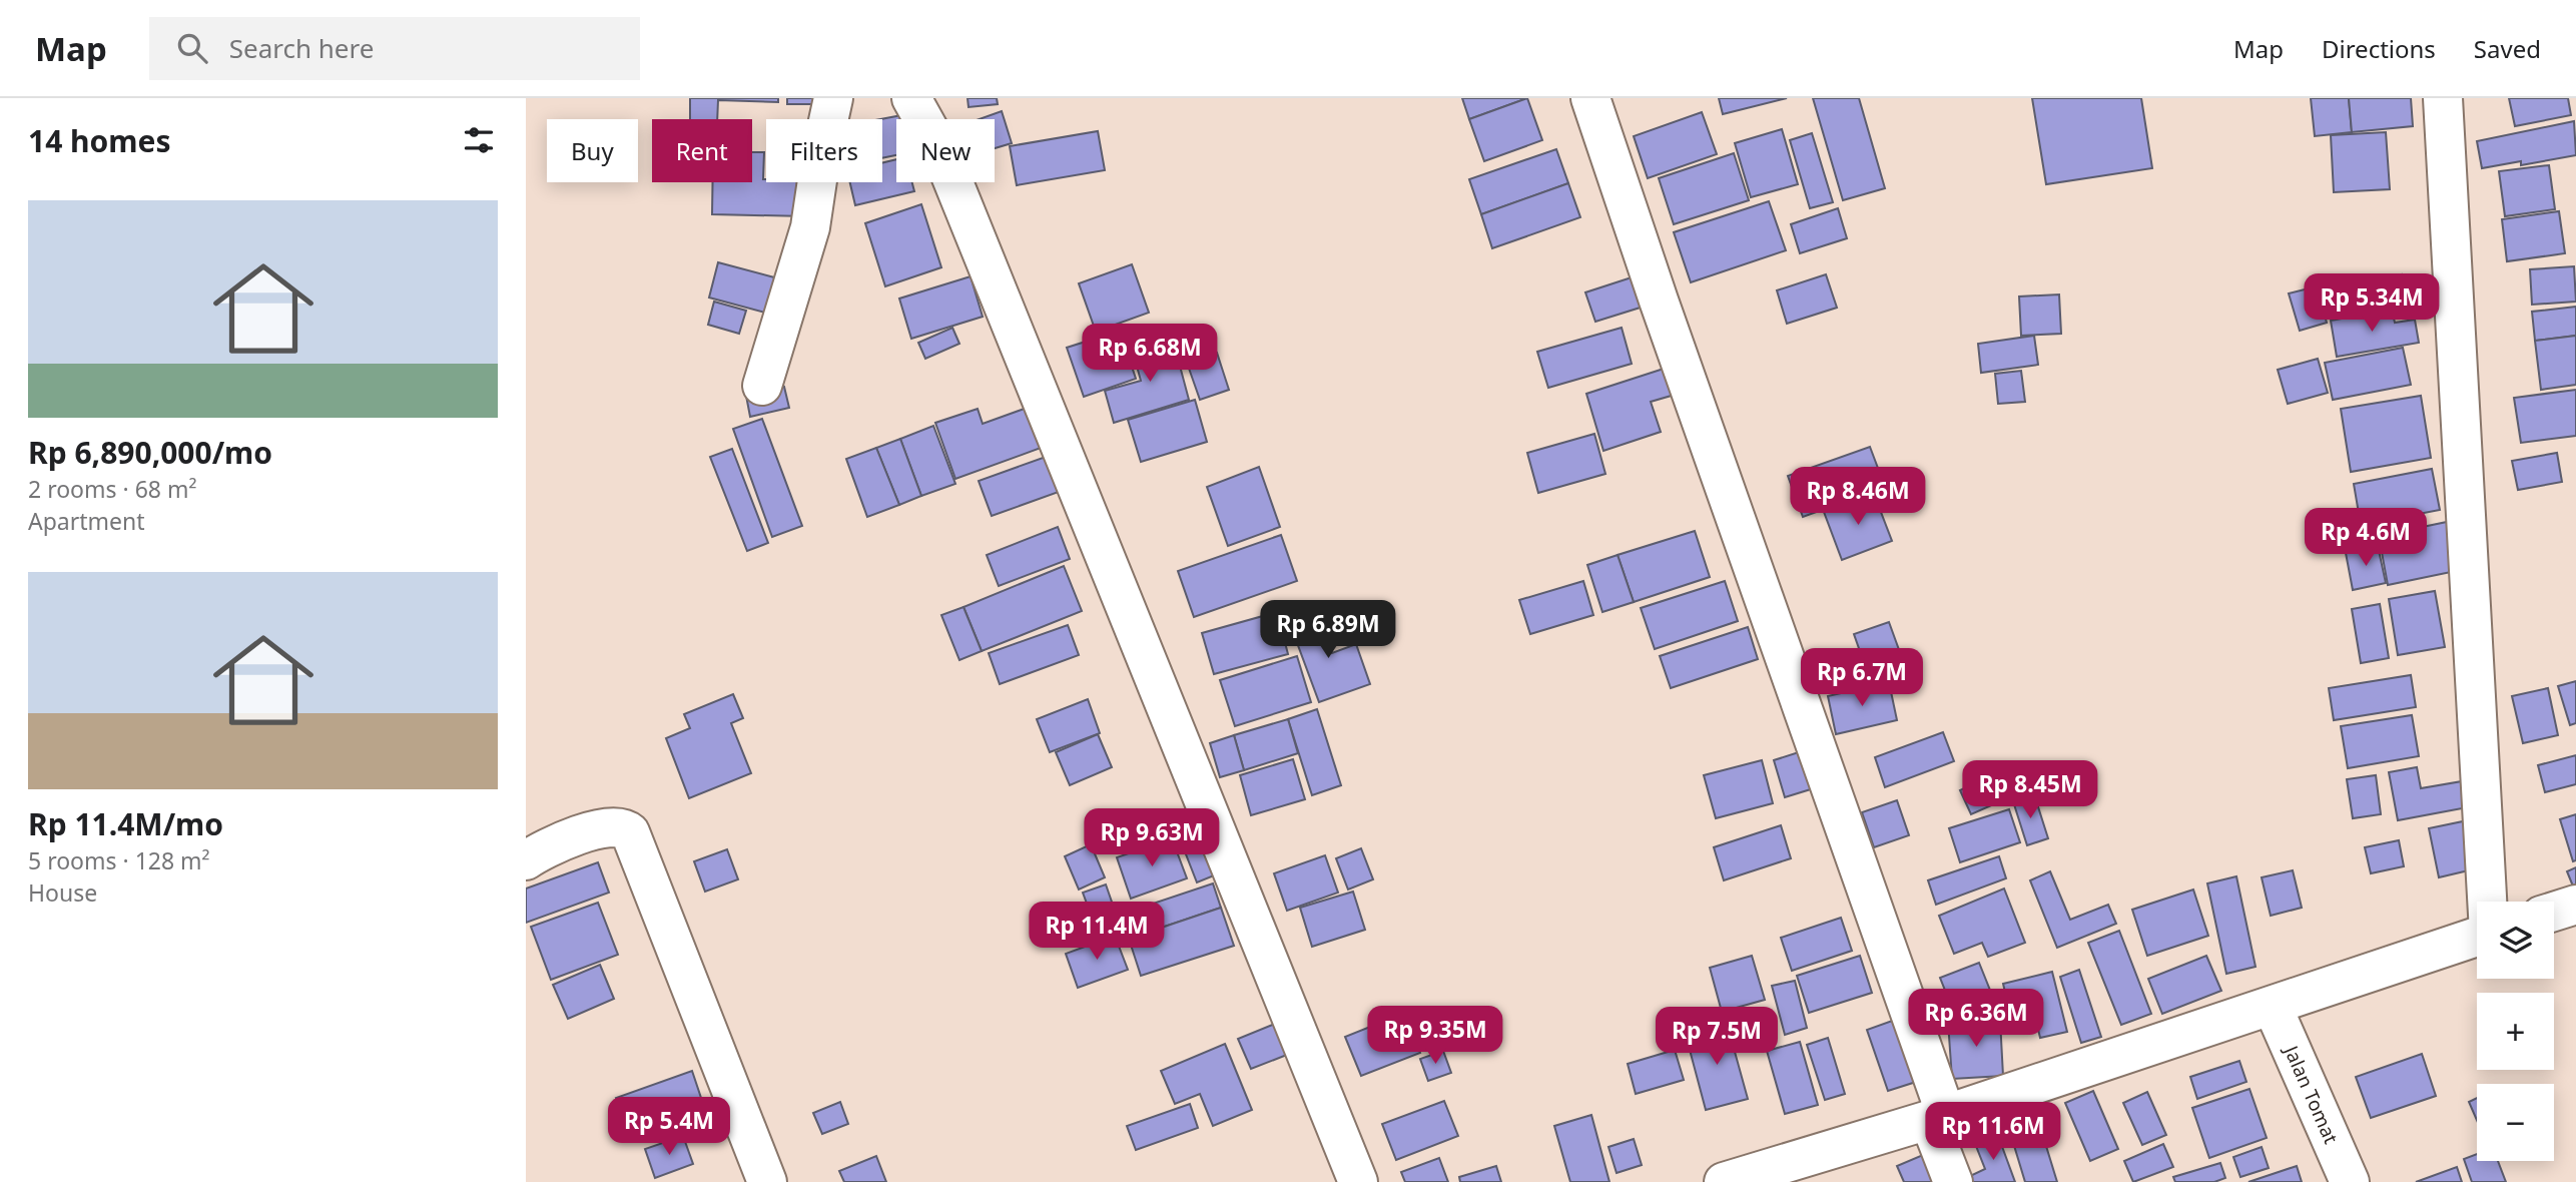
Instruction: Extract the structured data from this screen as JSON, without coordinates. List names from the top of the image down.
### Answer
{
  "streets": {
    "street": ["Jalan Tomat"]
  },
  "page": {
    "header": "Map",
    "search": "Search here",
    "nav": ["Map", "Directions", "Saved"],
    "heading": "14 homes",
    "chip": [
      "Buy",
      "Rent",
      "Filters",
      "New"
    ],
    "list": [
      {
        "name": "Rp 6,890,000/mo",
        "note": "2 rooms · 68 m² · Apartment"
      },
      {
        "name": "Rp 11.4M/mo",
        "note": "5 rooms · 128 m² · House"
      }
    ],
    "price": [
      "Rp 5.34M",
      "Rp 6.68M",
      "Rp 8.46M",
      "Rp 4.6M",
      "Rp 6.89M",
      "Rp 6.7M",
      "Rp 8.45M",
      "Rp 9.63M",
      "Rp 11.4M",
      "Rp 6.36M",
      "Rp 9.35M",
      "Rp 7.5M",
      "Rp 5.4M",
      "Rp 11.6M"
    ],
    "map_buttons": ["+", "−"]
  }
}
